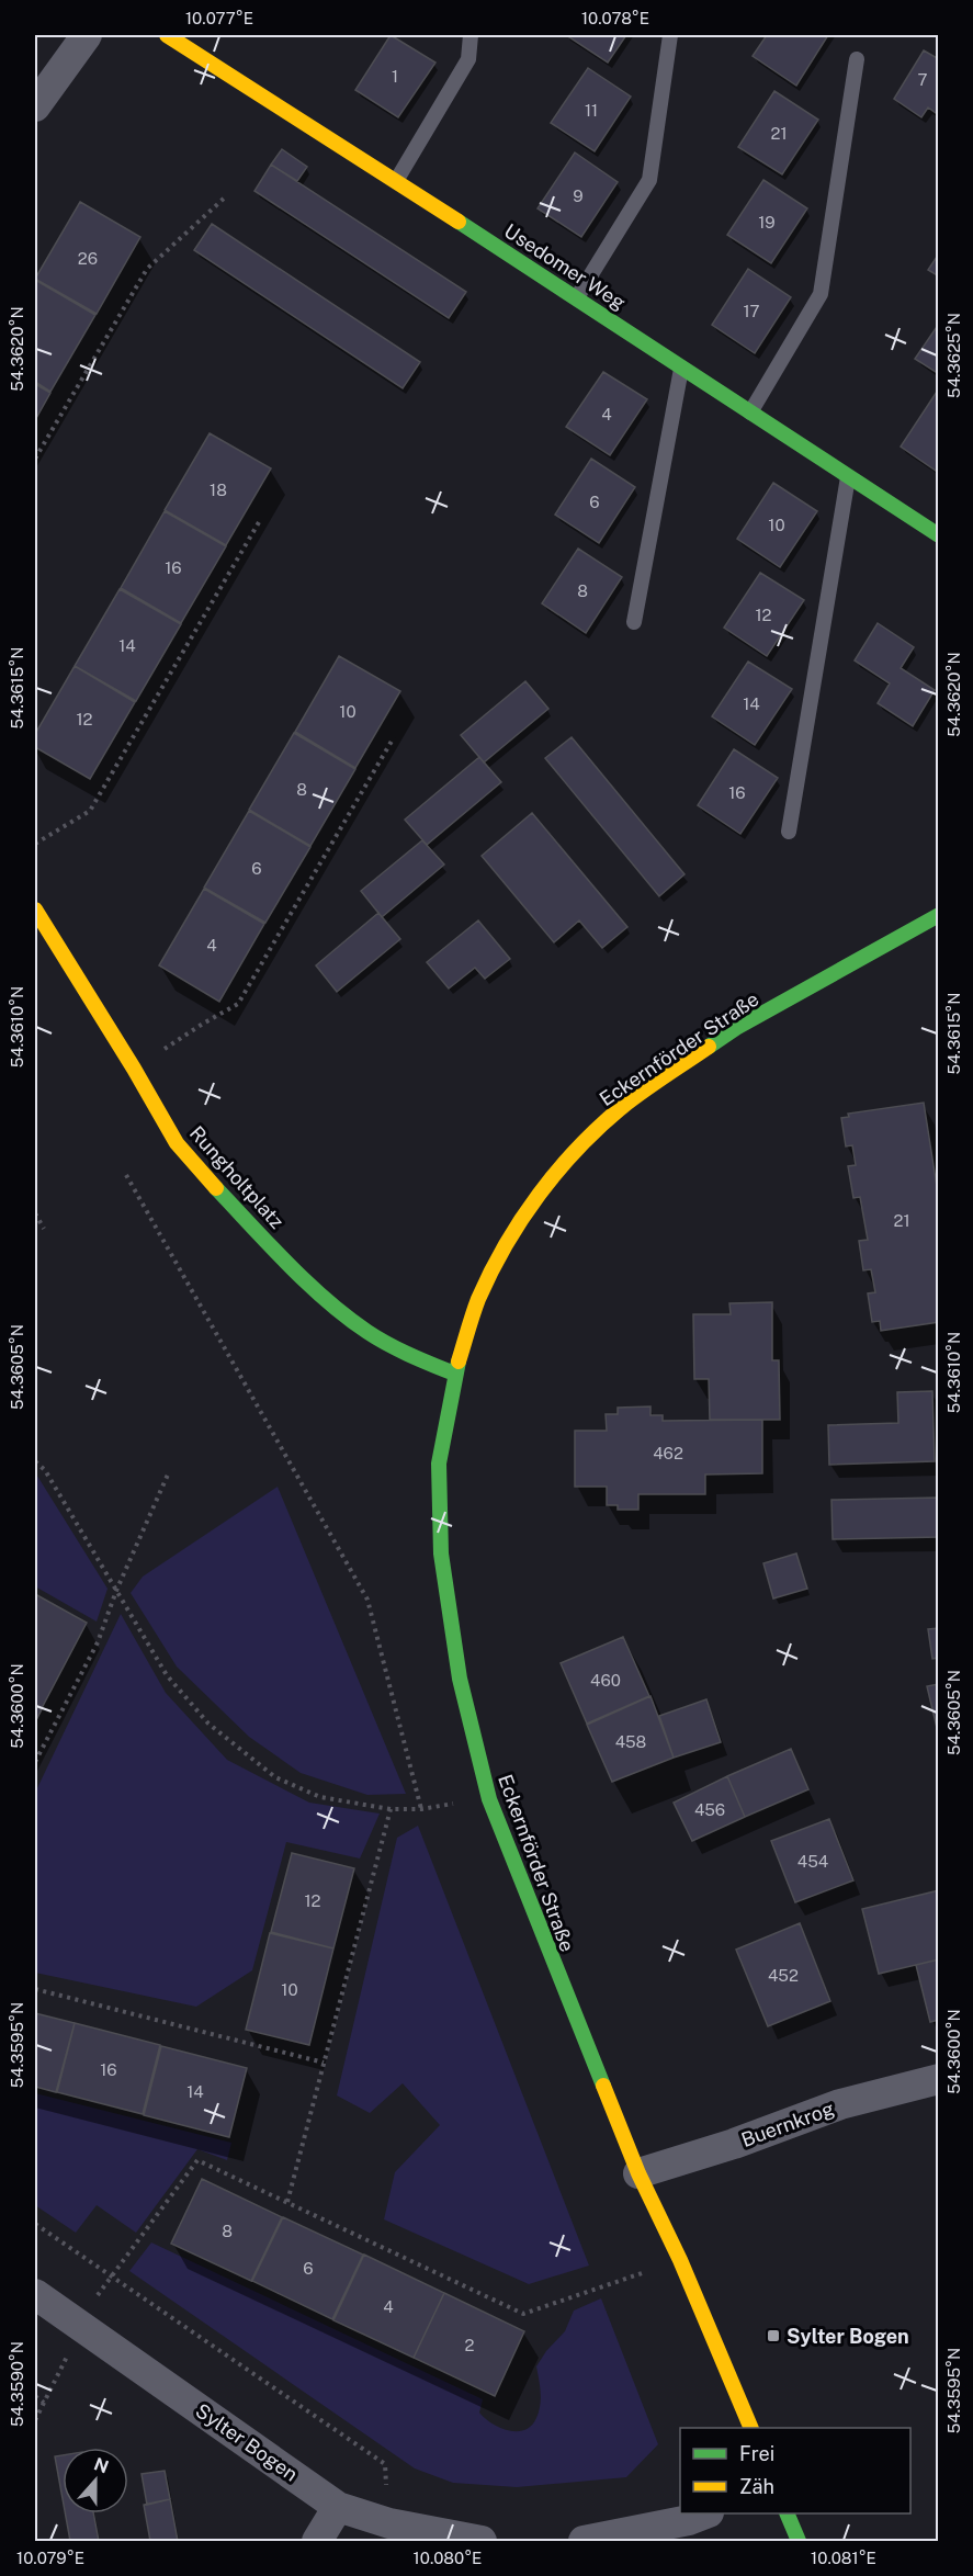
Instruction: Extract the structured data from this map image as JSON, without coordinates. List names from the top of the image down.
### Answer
{
  "streets": {
    "street": [
      "Usedomer Weg",
      "Eckernförder Straße",
      "Rungholtplatz",
      "Buernkrog",
      "Sylter Bogen"
    ]
  },
  "crossings": [
    ["Eckernförder Straße", "Rungholtplatz"],
    ["Eckernförder Straße", "Buernkrog"]
  ],
  "places": {
    "transit": ["Sylter Bogen"]
  },
  "house_numbers": [
    "1",
    "7",
    "11",
    "21",
    "9",
    "19",
    "26",
    "17",
    "4",
    "18",
    "6",
    "10",
    "16",
    "8",
    "12",
    "14",
    "14",
    "10",
    "12",
    "8",
    "16",
    "6",
    "4",
    "21",
    "462",
    "460",
    "458",
    "456",
    "454",
    "12",
    "452",
    "10",
    "16",
    "14",
    "8",
    "6",
    "4",
    "2"
  ],
  "legend": ["Frei", "Zäh"],
  "north": "top",
  "coordinates": [
    "10.077°E",
    "10.078°E",
    "54.3620°N",
    "54.3625°N",
    "54.3615°N",
    "54.3610°N",
    "54.3605°N",
    "54.3600°N",
    "54.3595°N",
    "54.3590°N",
    "10.079°E",
    "10.080°E",
    "10.081°E"
  ]
}
